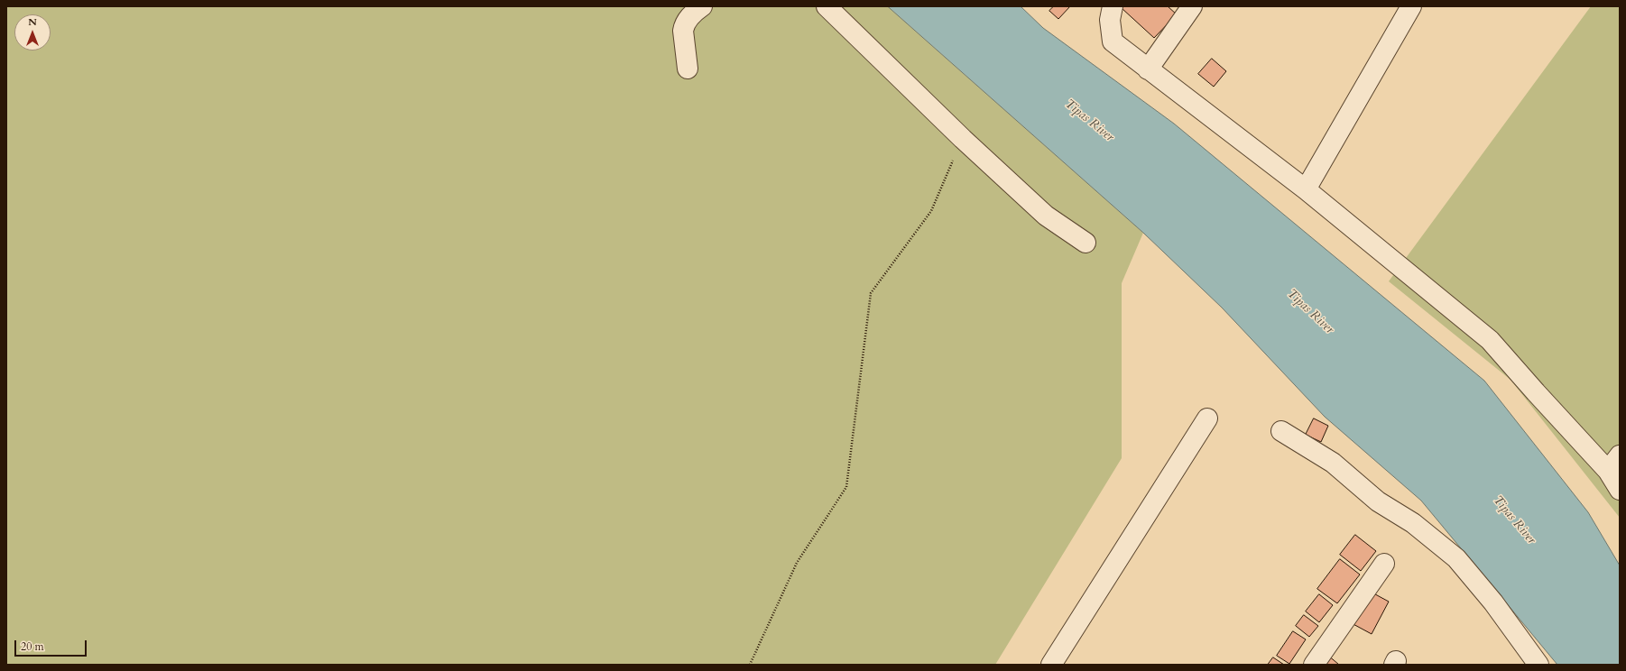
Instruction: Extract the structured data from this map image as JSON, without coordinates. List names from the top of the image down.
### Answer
{
  "water": ["Tipas River"],
  "scale_bar": "20 m",
  "north": "top"
}
